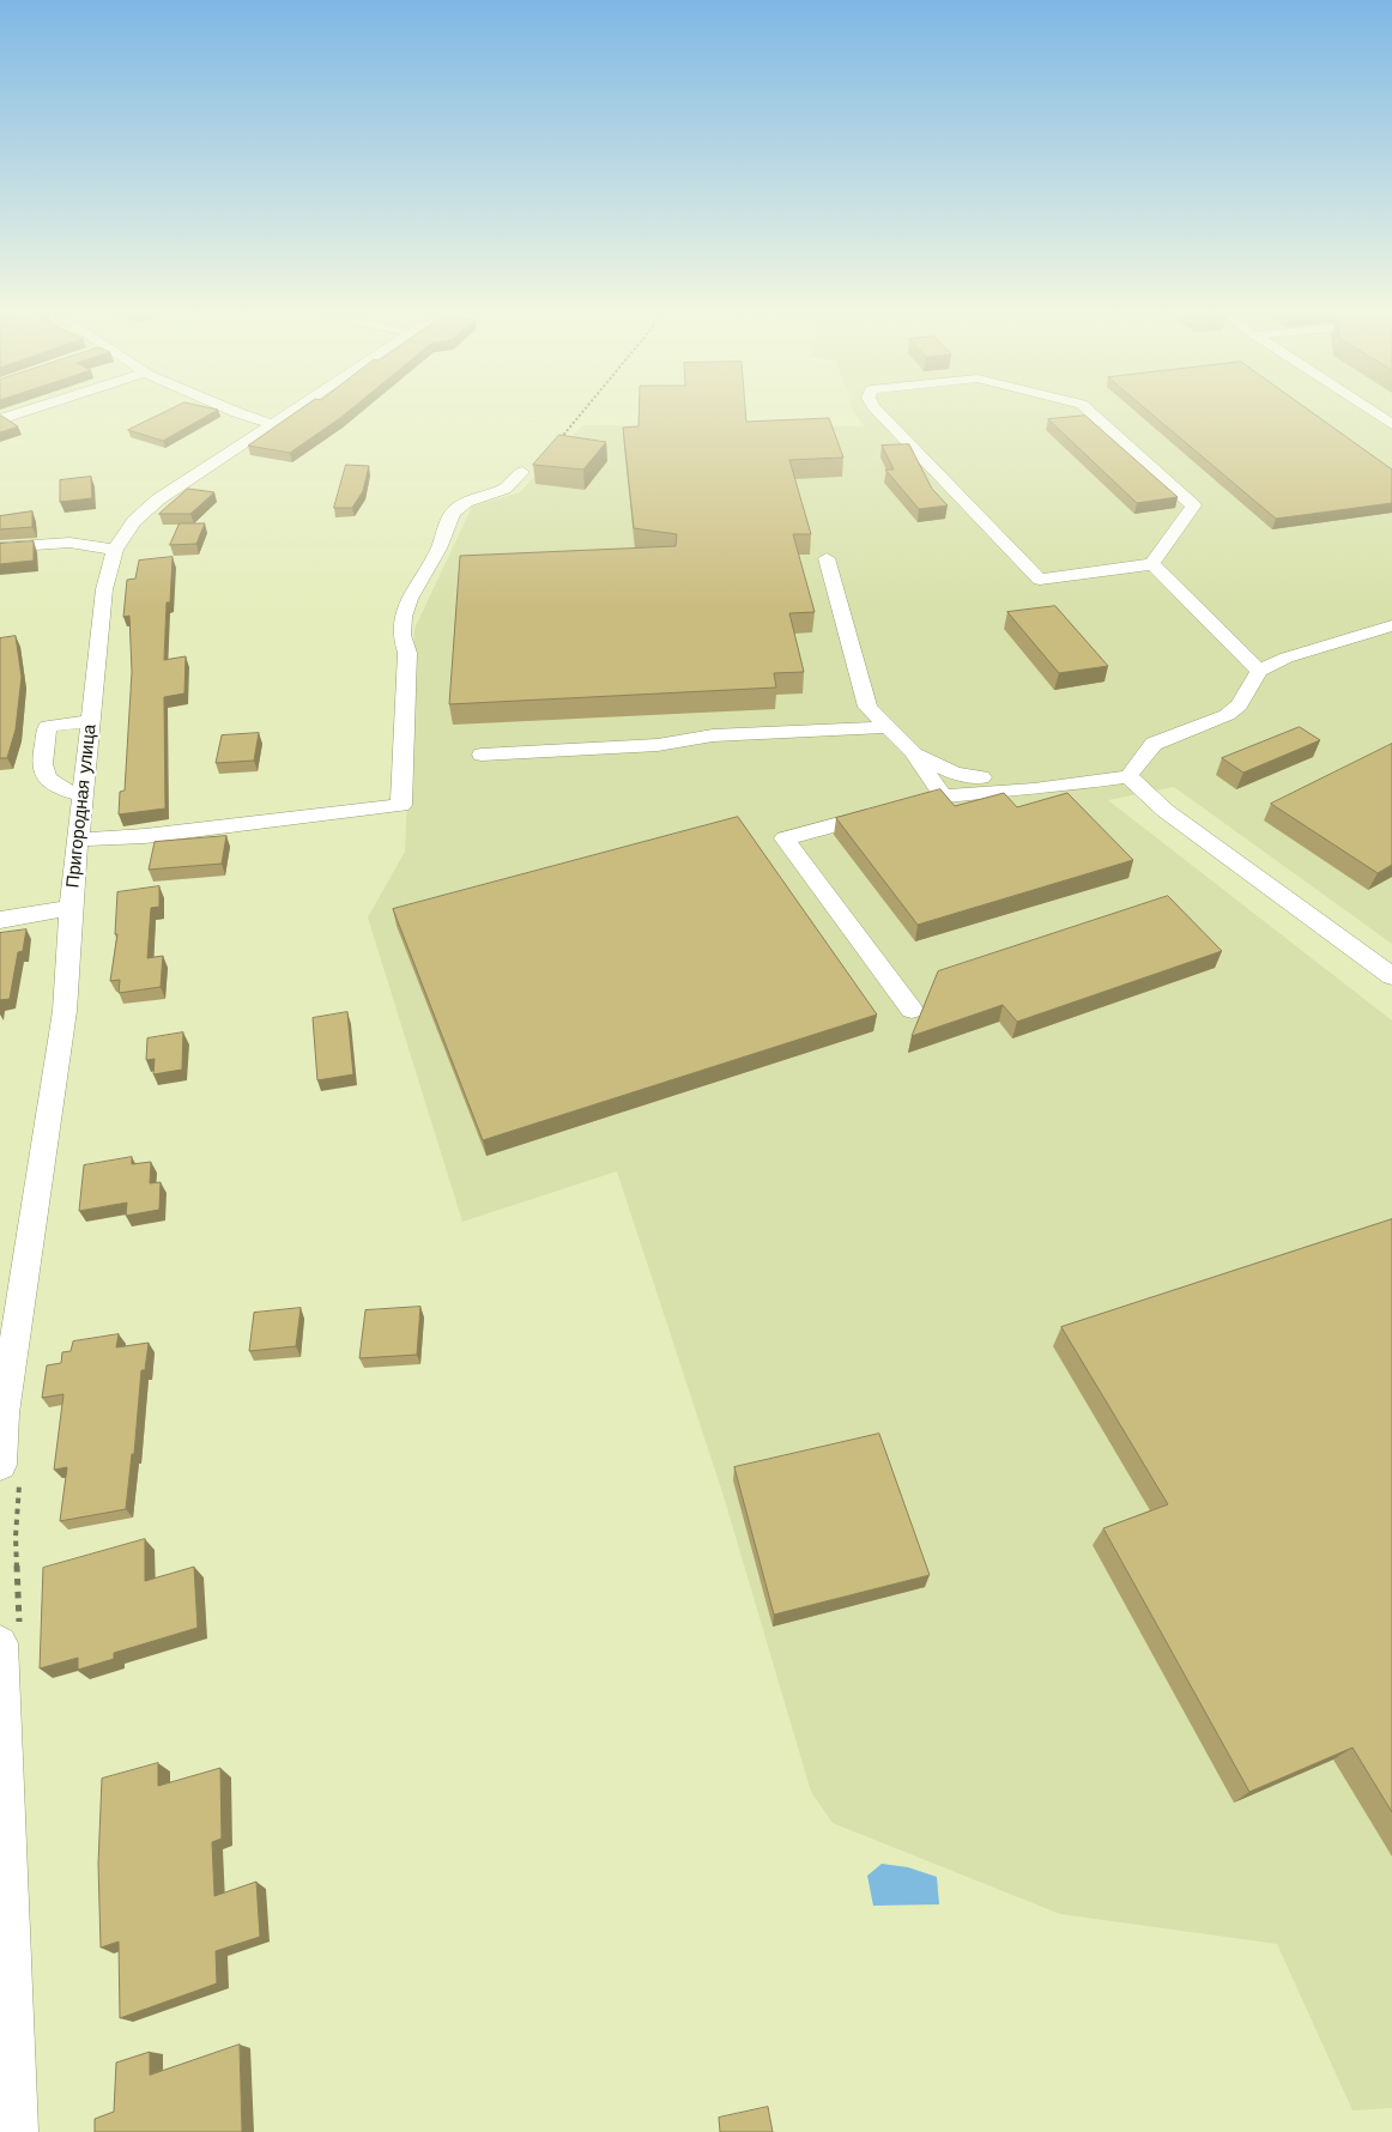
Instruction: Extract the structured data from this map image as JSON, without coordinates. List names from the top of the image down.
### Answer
{
  "streets": {
    "street": ["Пригородная улица"]
  }
}
